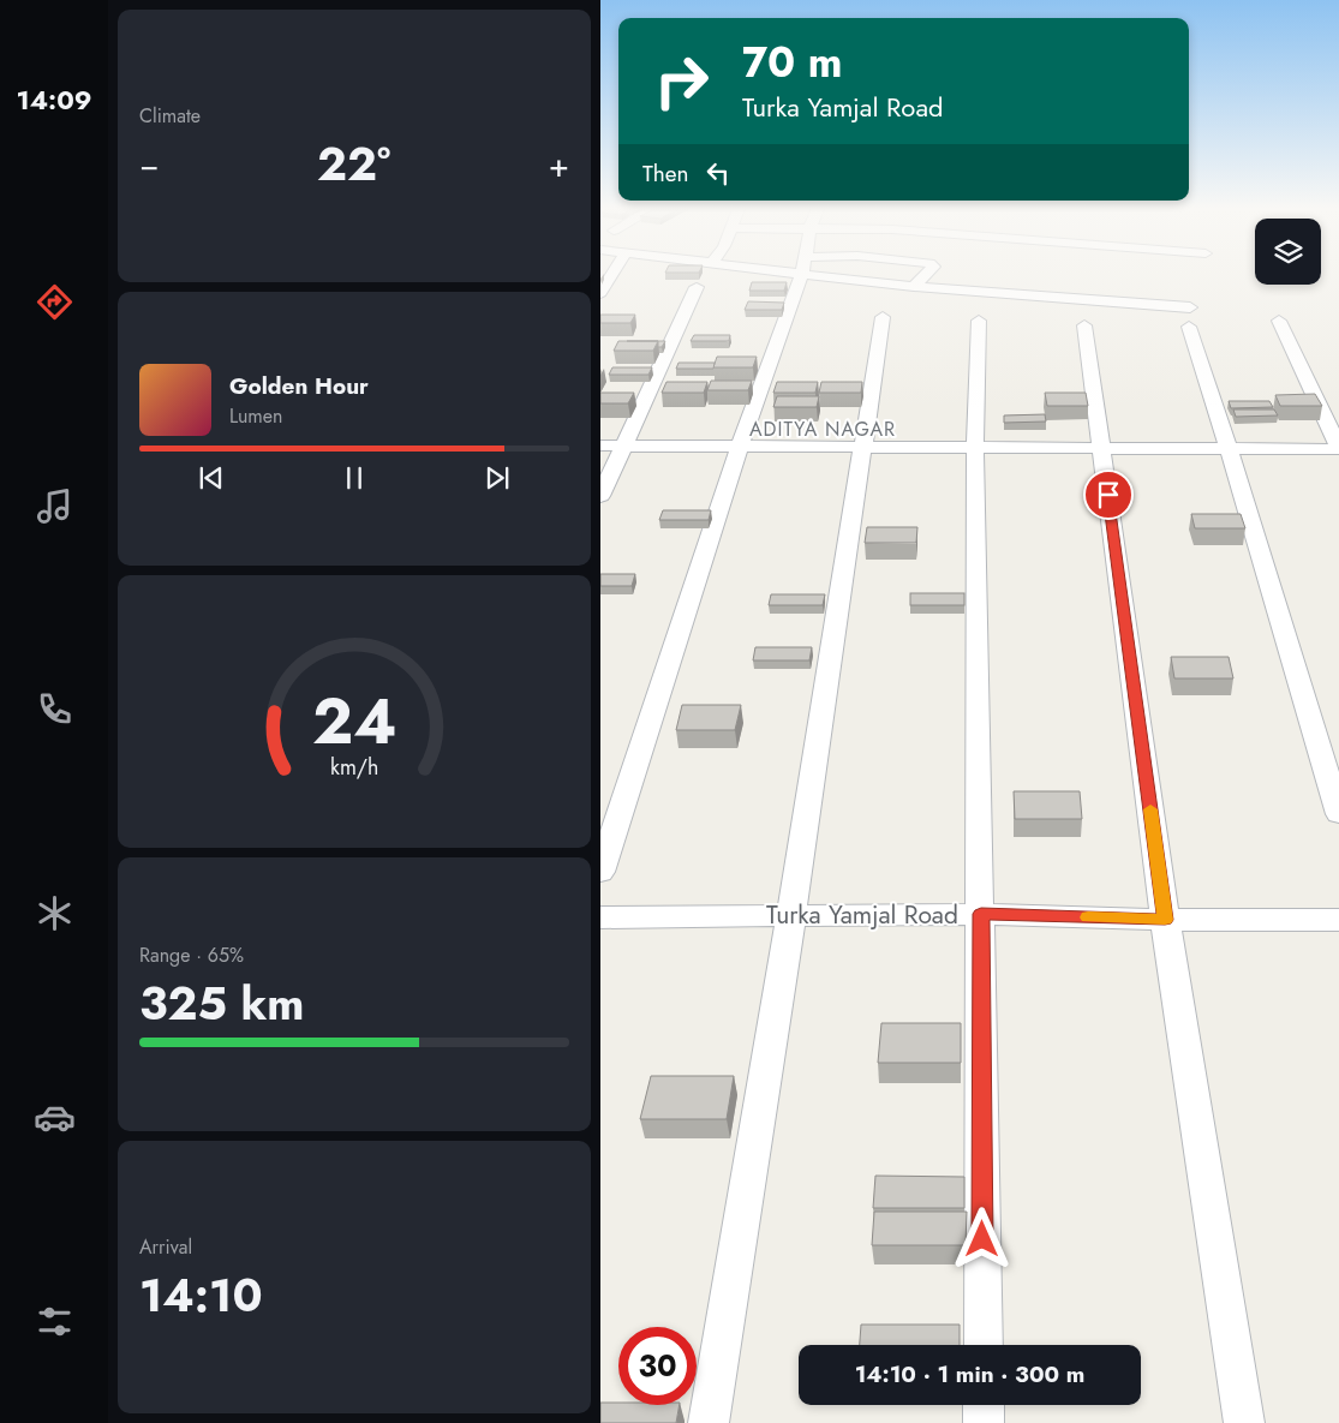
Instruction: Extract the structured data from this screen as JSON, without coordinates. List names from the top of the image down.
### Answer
{
  "streets": {
    "street": ["Turka Yamjal Road"]
  },
  "districts": ["ADITYA NAGAR"],
  "page": {
    "tabs": "14:09",
    "tile": [
      "Climate",
      ["Range · 65%", "325 km"],
      ["Arrival", "14:10"]
    ],
    "turn": ["70 m", "Turka Yamjal Road"],
    "heat": ["−", "22°", "+"],
    "then": "Then",
    "song": ["Golden Hour", "Lumen"],
    "limit": "30",
    "trip": "14:10 · 1 min · 300 m",
    "gauge": ["24", "km/h"]
  }
}
